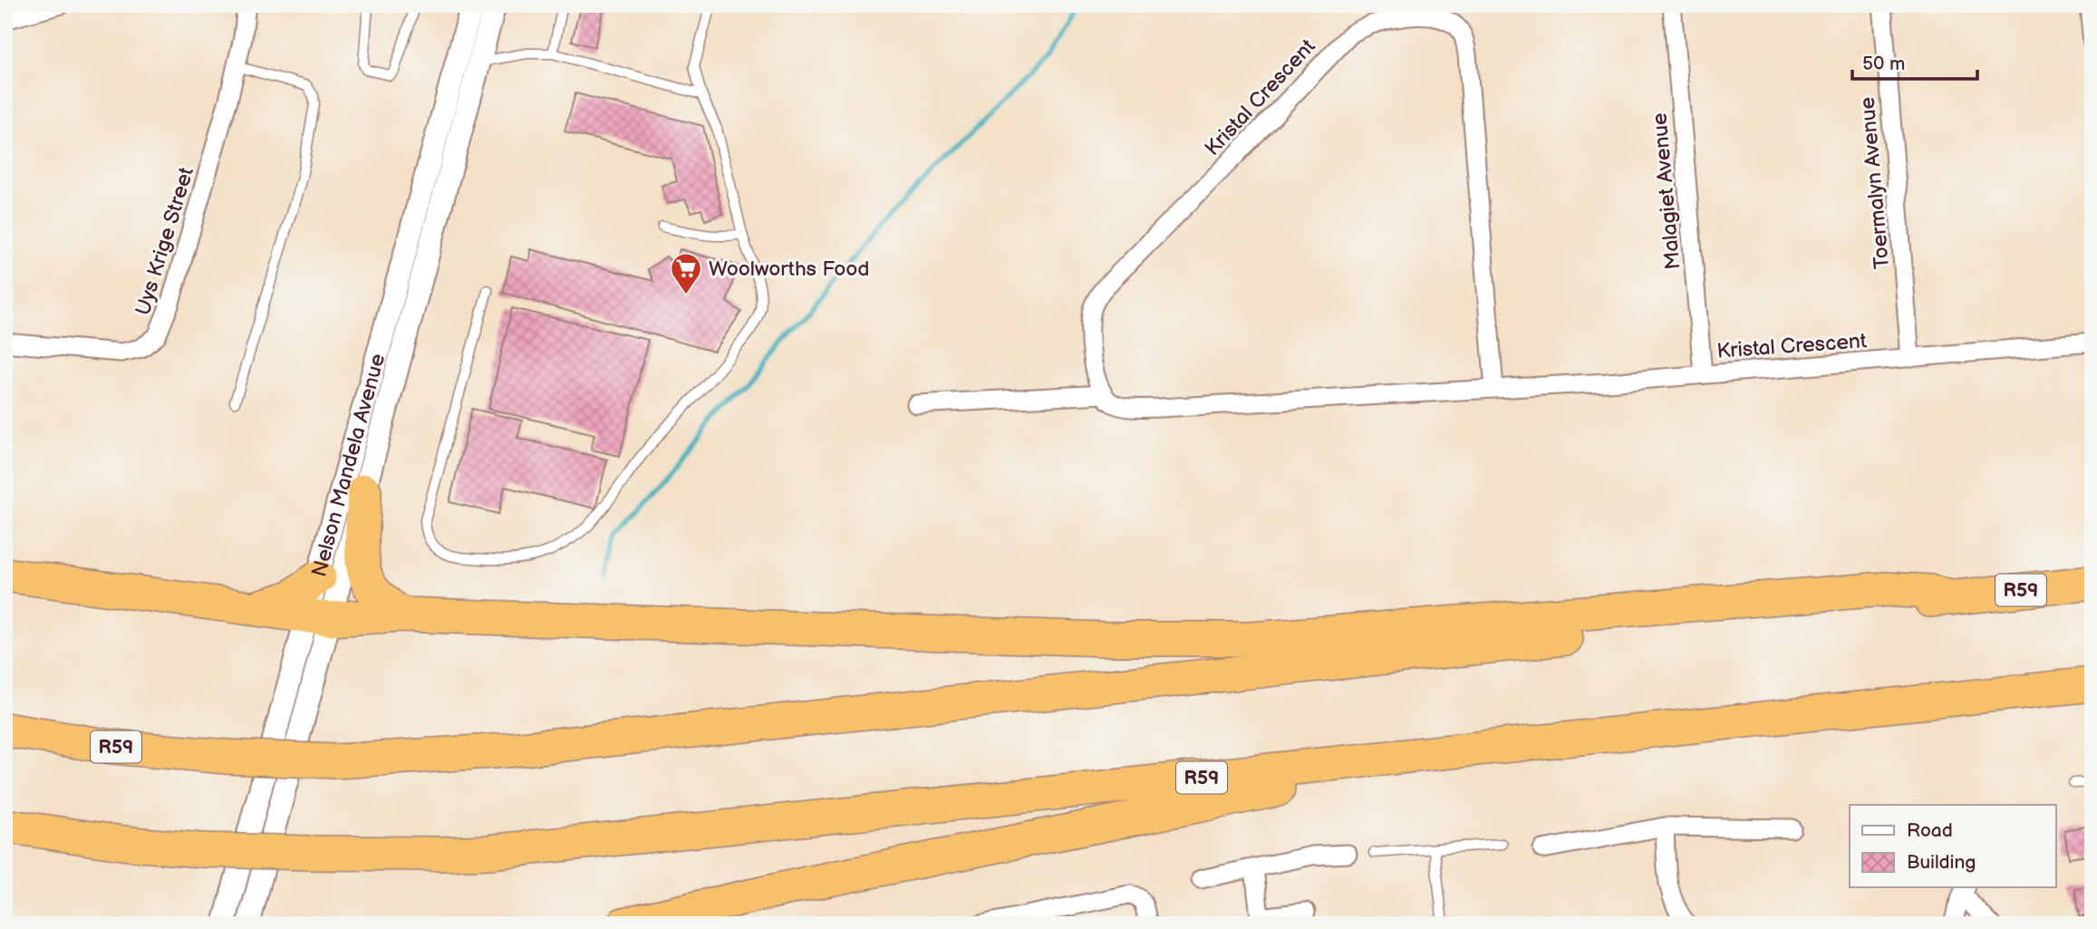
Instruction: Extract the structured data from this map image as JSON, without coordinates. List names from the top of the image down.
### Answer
{
  "streets": {
    "highway": ["R59"],
    "street": [
      "Kristal Crescent",
      "Toermalyn Avenue",
      "Malagiet Avenue",
      "Uys Krige Street",
      "Nelson Mandela Avenue"
    ]
  },
  "crossings": [
    ["Kristal Crescent", "Toermalyn Avenue"],
    ["Kristal Crescent", "Malagiet Avenue"]
  ],
  "places": {
    "supermarket": ["Woolworths Food"]
  },
  "legend": ["Road", "Building"],
  "scale_bar": "50 m"
}
